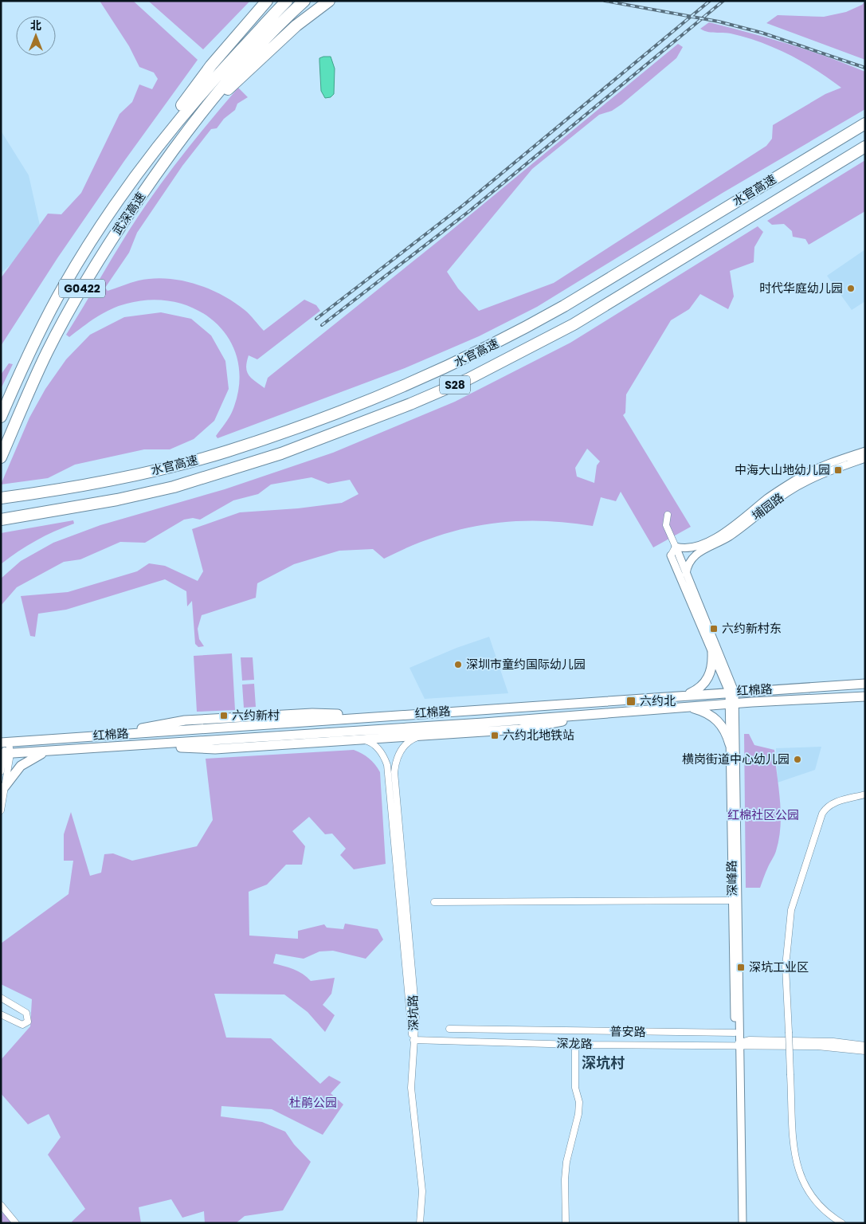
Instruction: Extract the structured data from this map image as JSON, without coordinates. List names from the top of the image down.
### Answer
{
  "streets": {
    "highway": [
      "水官高速",
      "武深高速",
      "G0422",
      "S28"
    ],
    "main road": ["红棉路"],
    "street": [
      "埔园路",
      "深峰路",
      "深坑路",
      "普安路",
      "深龙路"
    ]
  },
  "crossings": [
    ["埔园路", "深峰路"],
    ["红棉路", "深峰路"],
    ["深峰路", "普安路"],
    ["深峰路", "深龙路"],
    ["深坑路", "深龙路"]
  ],
  "districts": ["深坑村"],
  "parks": ["红棉社区公园", "杜鹃公园"],
  "places": {
    "other": ["时代华庭幼儿园", "深圳市童约国际幼儿园", "横岗街道中心幼儿园"],
    "transit": [
      "中海大山地幼儿园",
      "六约新村东",
      "六约北",
      "六约新村",
      "六约北地铁站",
      "深坑工业区"
    ]
  },
  "north": "top"
}
